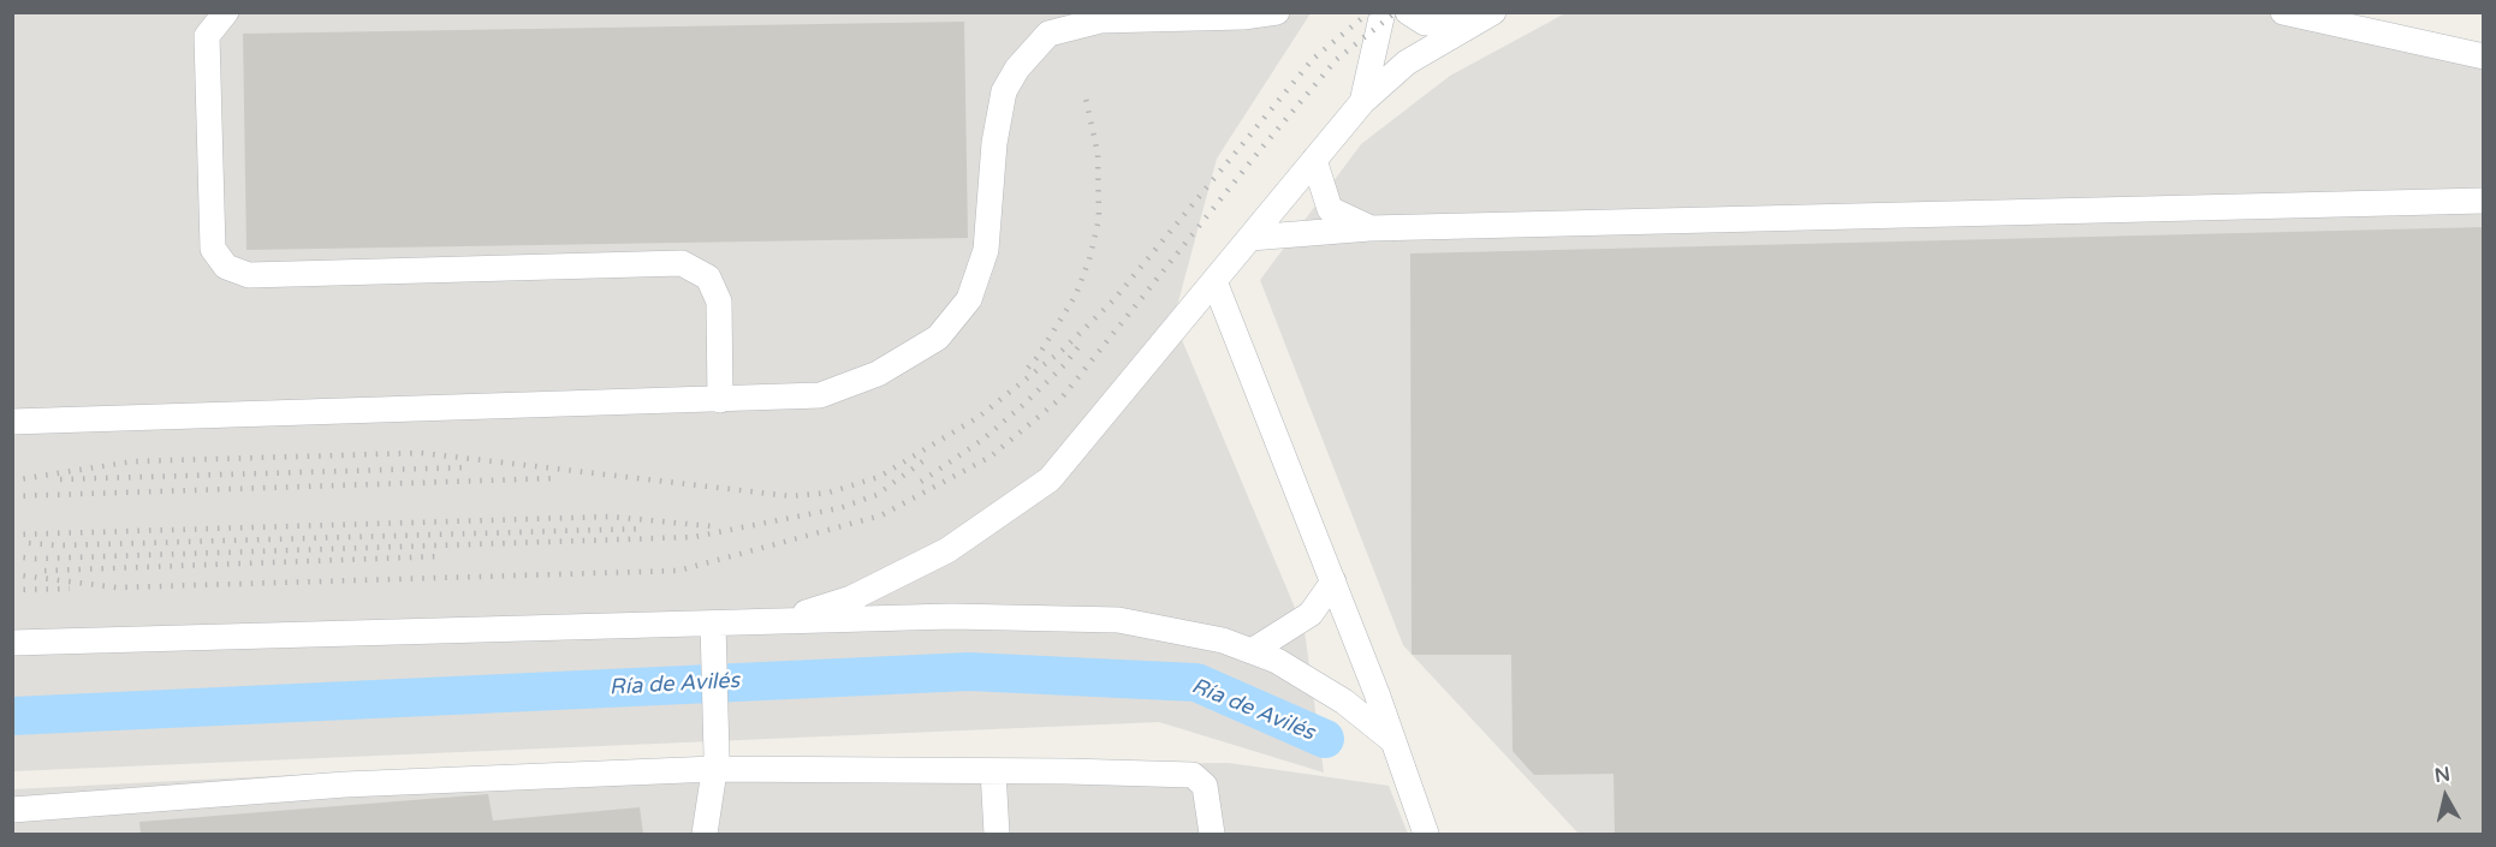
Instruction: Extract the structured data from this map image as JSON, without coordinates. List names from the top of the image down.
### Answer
{
  "water": ["Ría de Avilés"],
  "north": "top"
}
